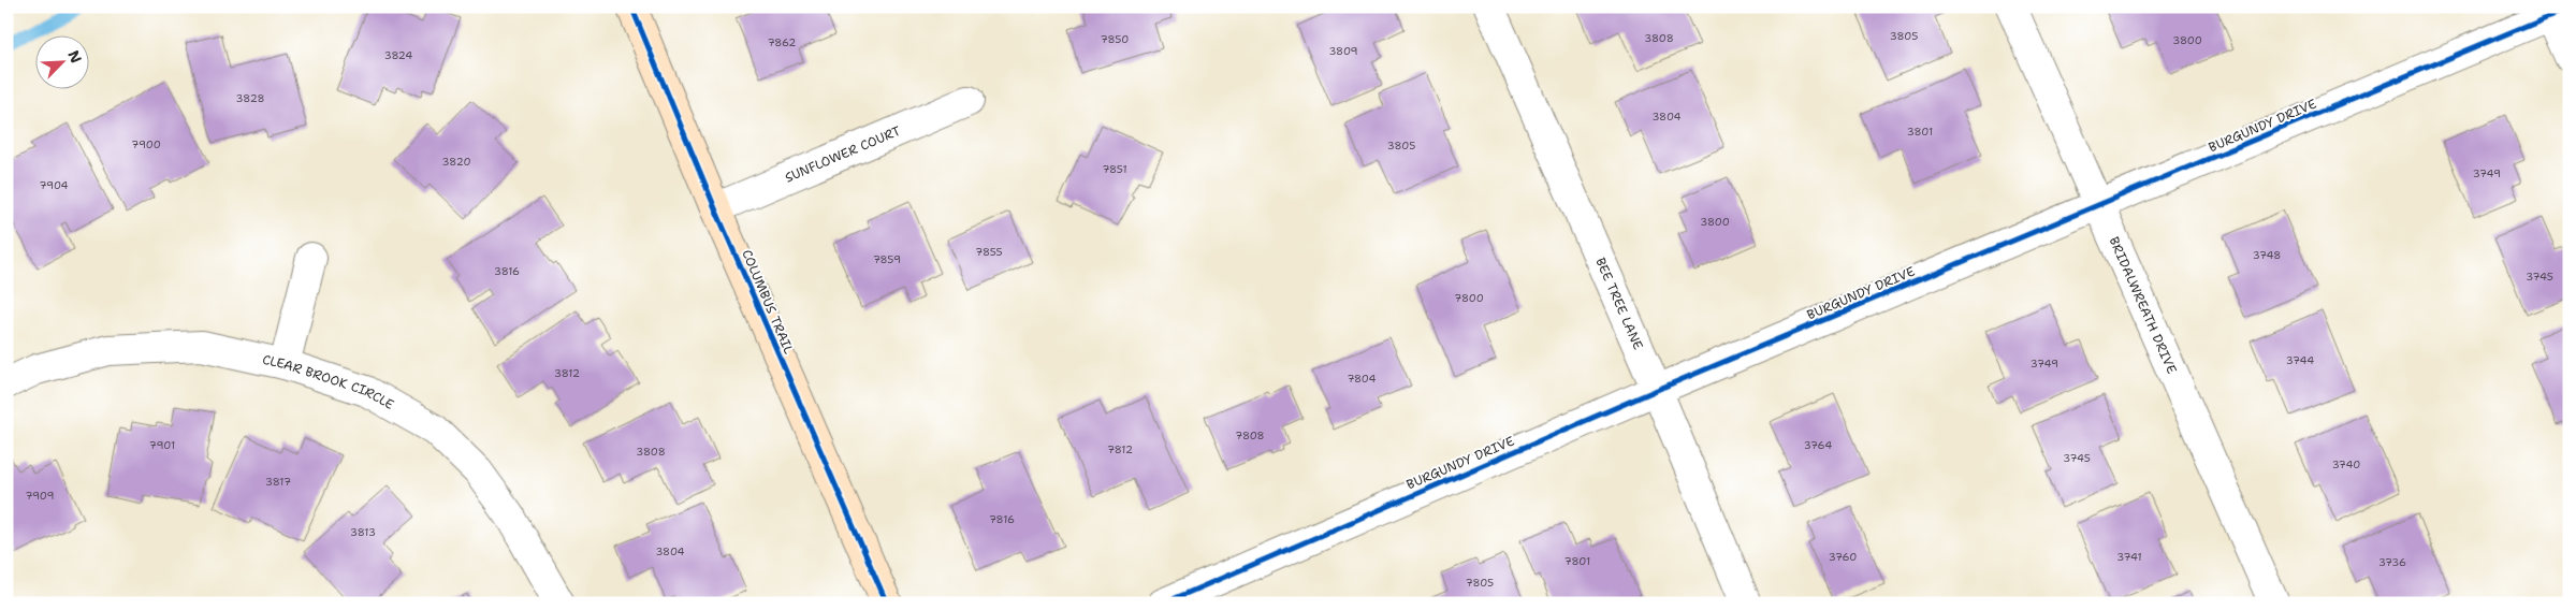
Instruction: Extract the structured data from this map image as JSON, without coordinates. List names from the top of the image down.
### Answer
{
  "streets": {
    "street": [
      "BURGUNDY DRIVE",
      "SUNFLOWER COURT",
      "COLUMBUS TRAIL",
      "BEE TREE LANE",
      "BRIDALWREATH DRIVE",
      "CLEAR BROOK CIRCLE"
    ]
  },
  "crossings": [
    ["BURGUNDY DRIVE", "BEE TREE LANE"],
    ["BURGUNDY DRIVE", "BRIDALWREATH DRIVE"],
    ["SUNFLOWER COURT", "COLUMBUS TRAIL"]
  ],
  "house_numbers": [
    "3805",
    "3808",
    "7850",
    "3800",
    "7862",
    "3809",
    "3824",
    "3828",
    "3804",
    "3801",
    "7900",
    "3805",
    "3820",
    "7851",
    "3749",
    "7904",
    "3800",
    "7855",
    "3748",
    "7859",
    "3816",
    "3745",
    "7800",
    "3744",
    "3749",
    "3812",
    "7804",
    "7808",
    "7901",
    "3764",
    "7812",
    "3808",
    "3745",
    "3740",
    "3817",
    "7909",
    "7816",
    "3813",
    "3804",
    "3760",
    "3741",
    "7801",
    "3736",
    "7805"
  ],
  "north": "top right"
}
